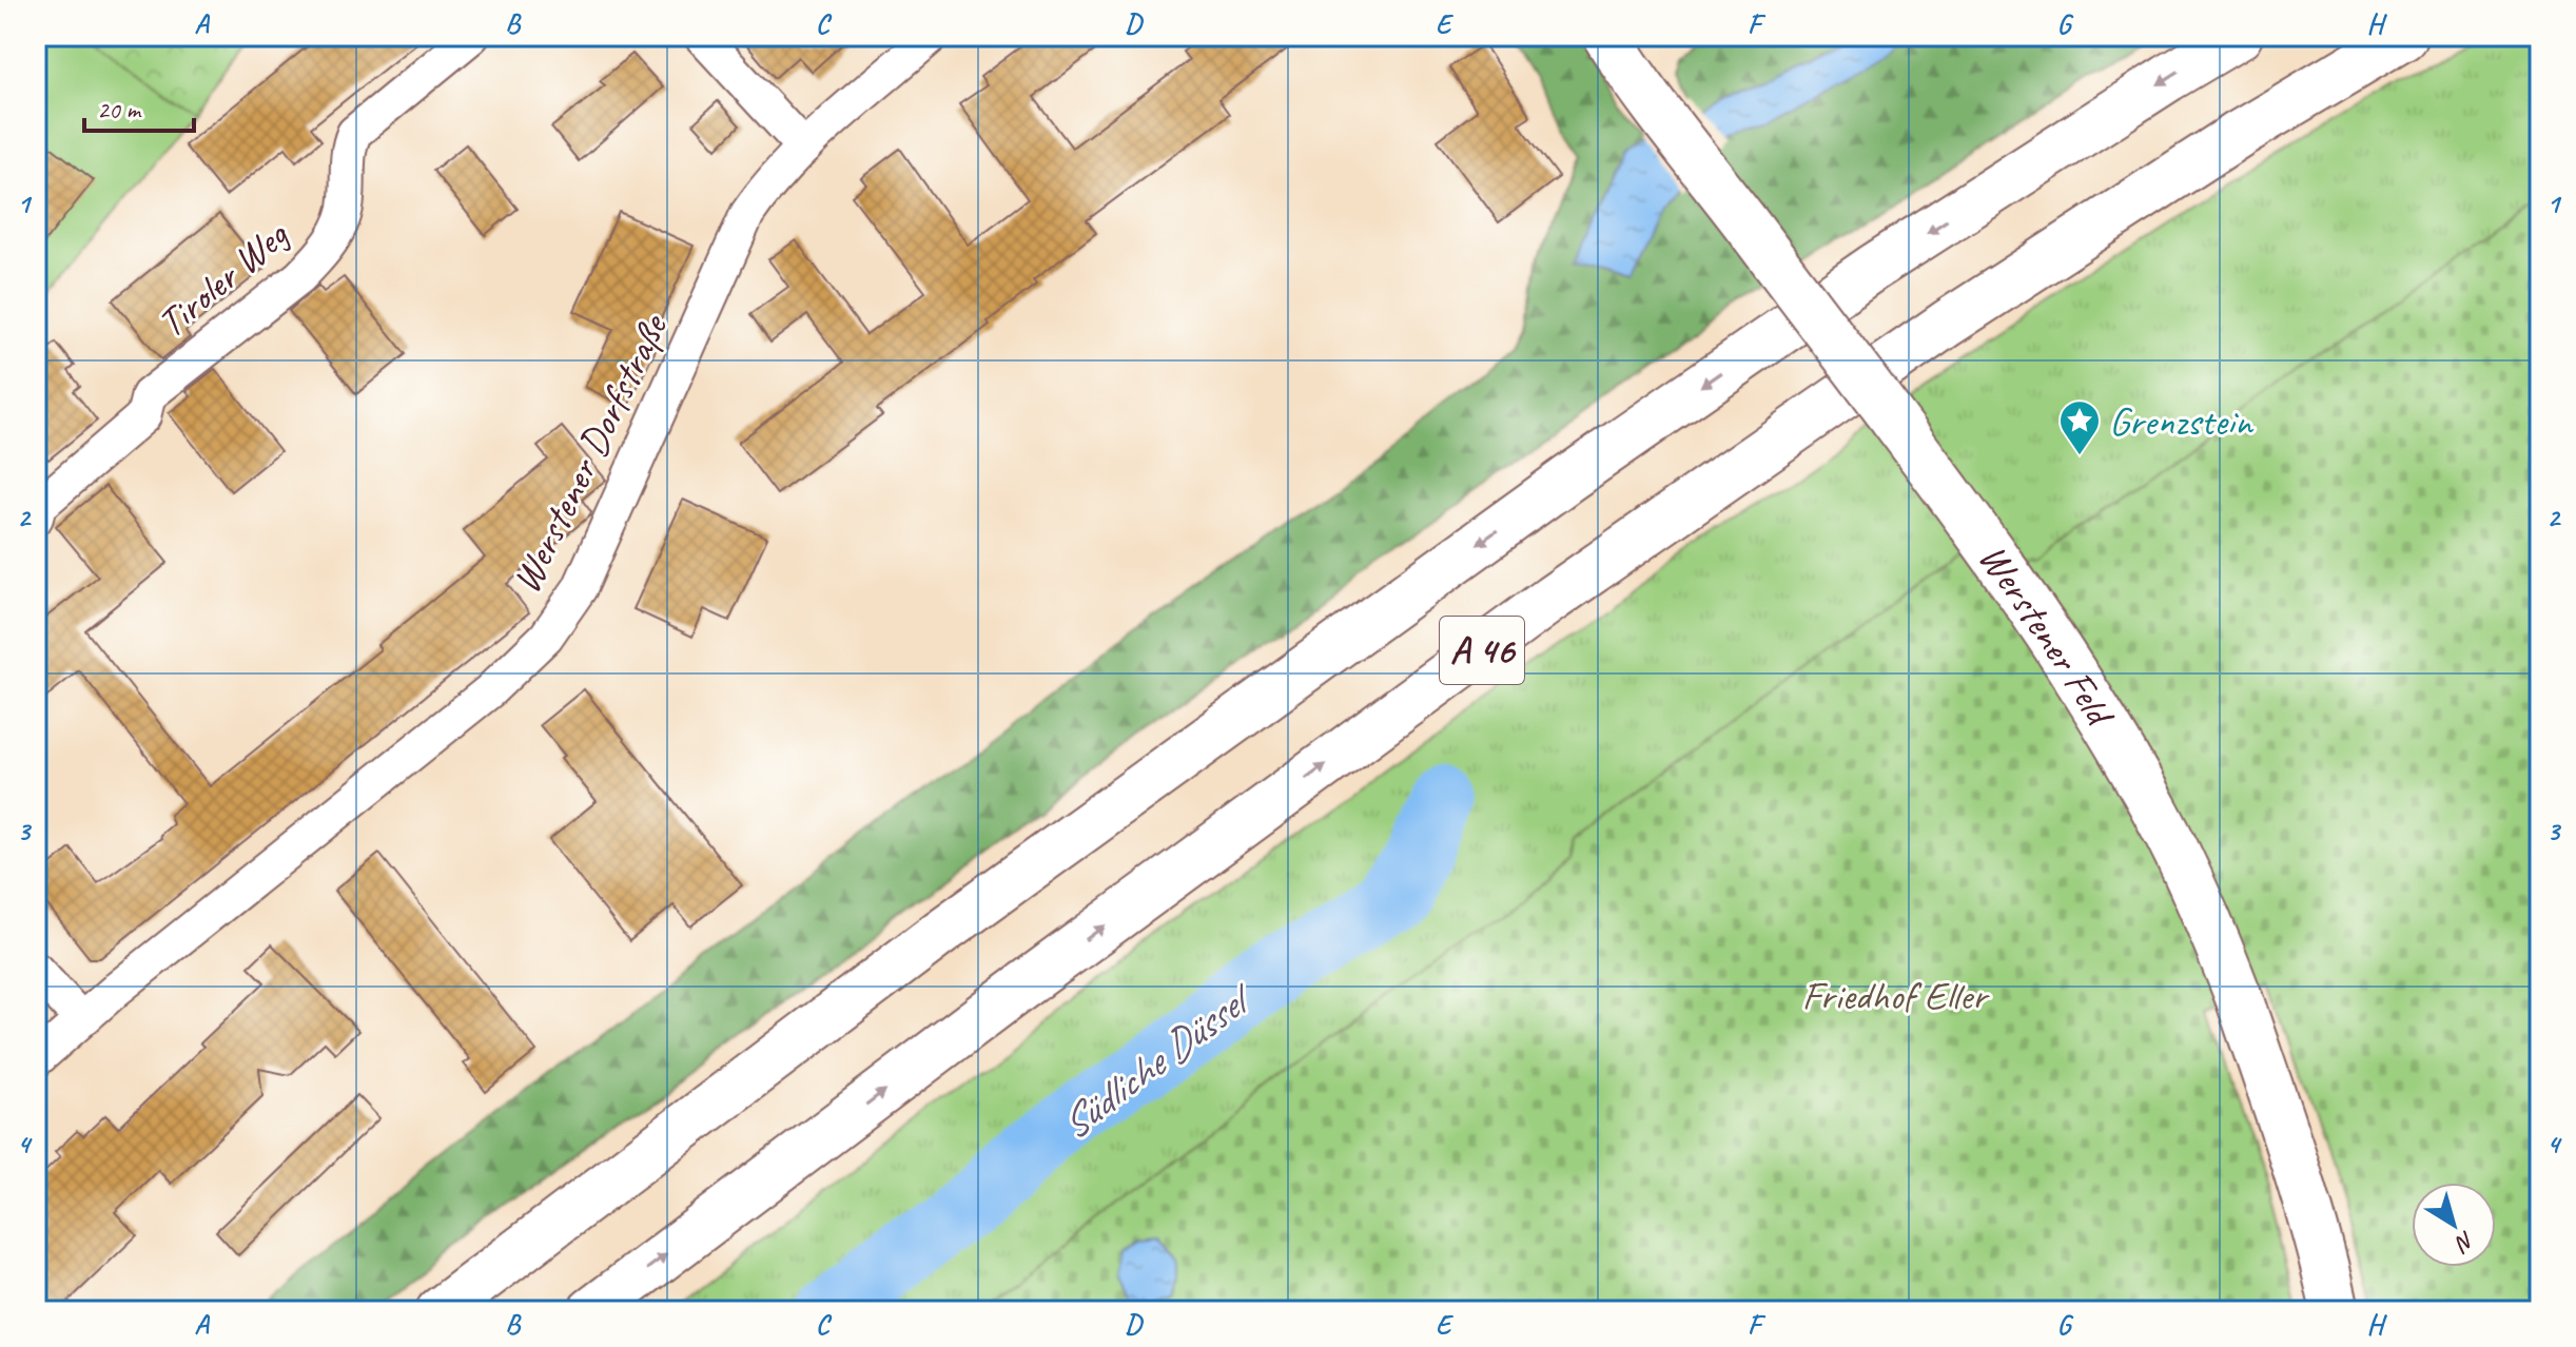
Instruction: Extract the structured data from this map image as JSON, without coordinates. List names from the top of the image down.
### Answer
{
  "streets": {
    "main road": ["Werstener Feld", "A 46"],
    "street": ["Tiroler Weg", "Werstener Dorfstraße"]
  },
  "water": ["Südliche Düssel"],
  "parks": ["Friedhof Eller"],
  "places": {
    "place": ["Grenzstein"]
  },
  "scale_bar": "20 m",
  "north": "bottom right",
  "grid": {
    "columns": [
      "A",
      "B",
      "C",
      "D",
      "E",
      "F",
      "G",
      "H"
    ],
    "rows": [
      "1",
      "2",
      "3",
      "4"
    ]
  }
}
